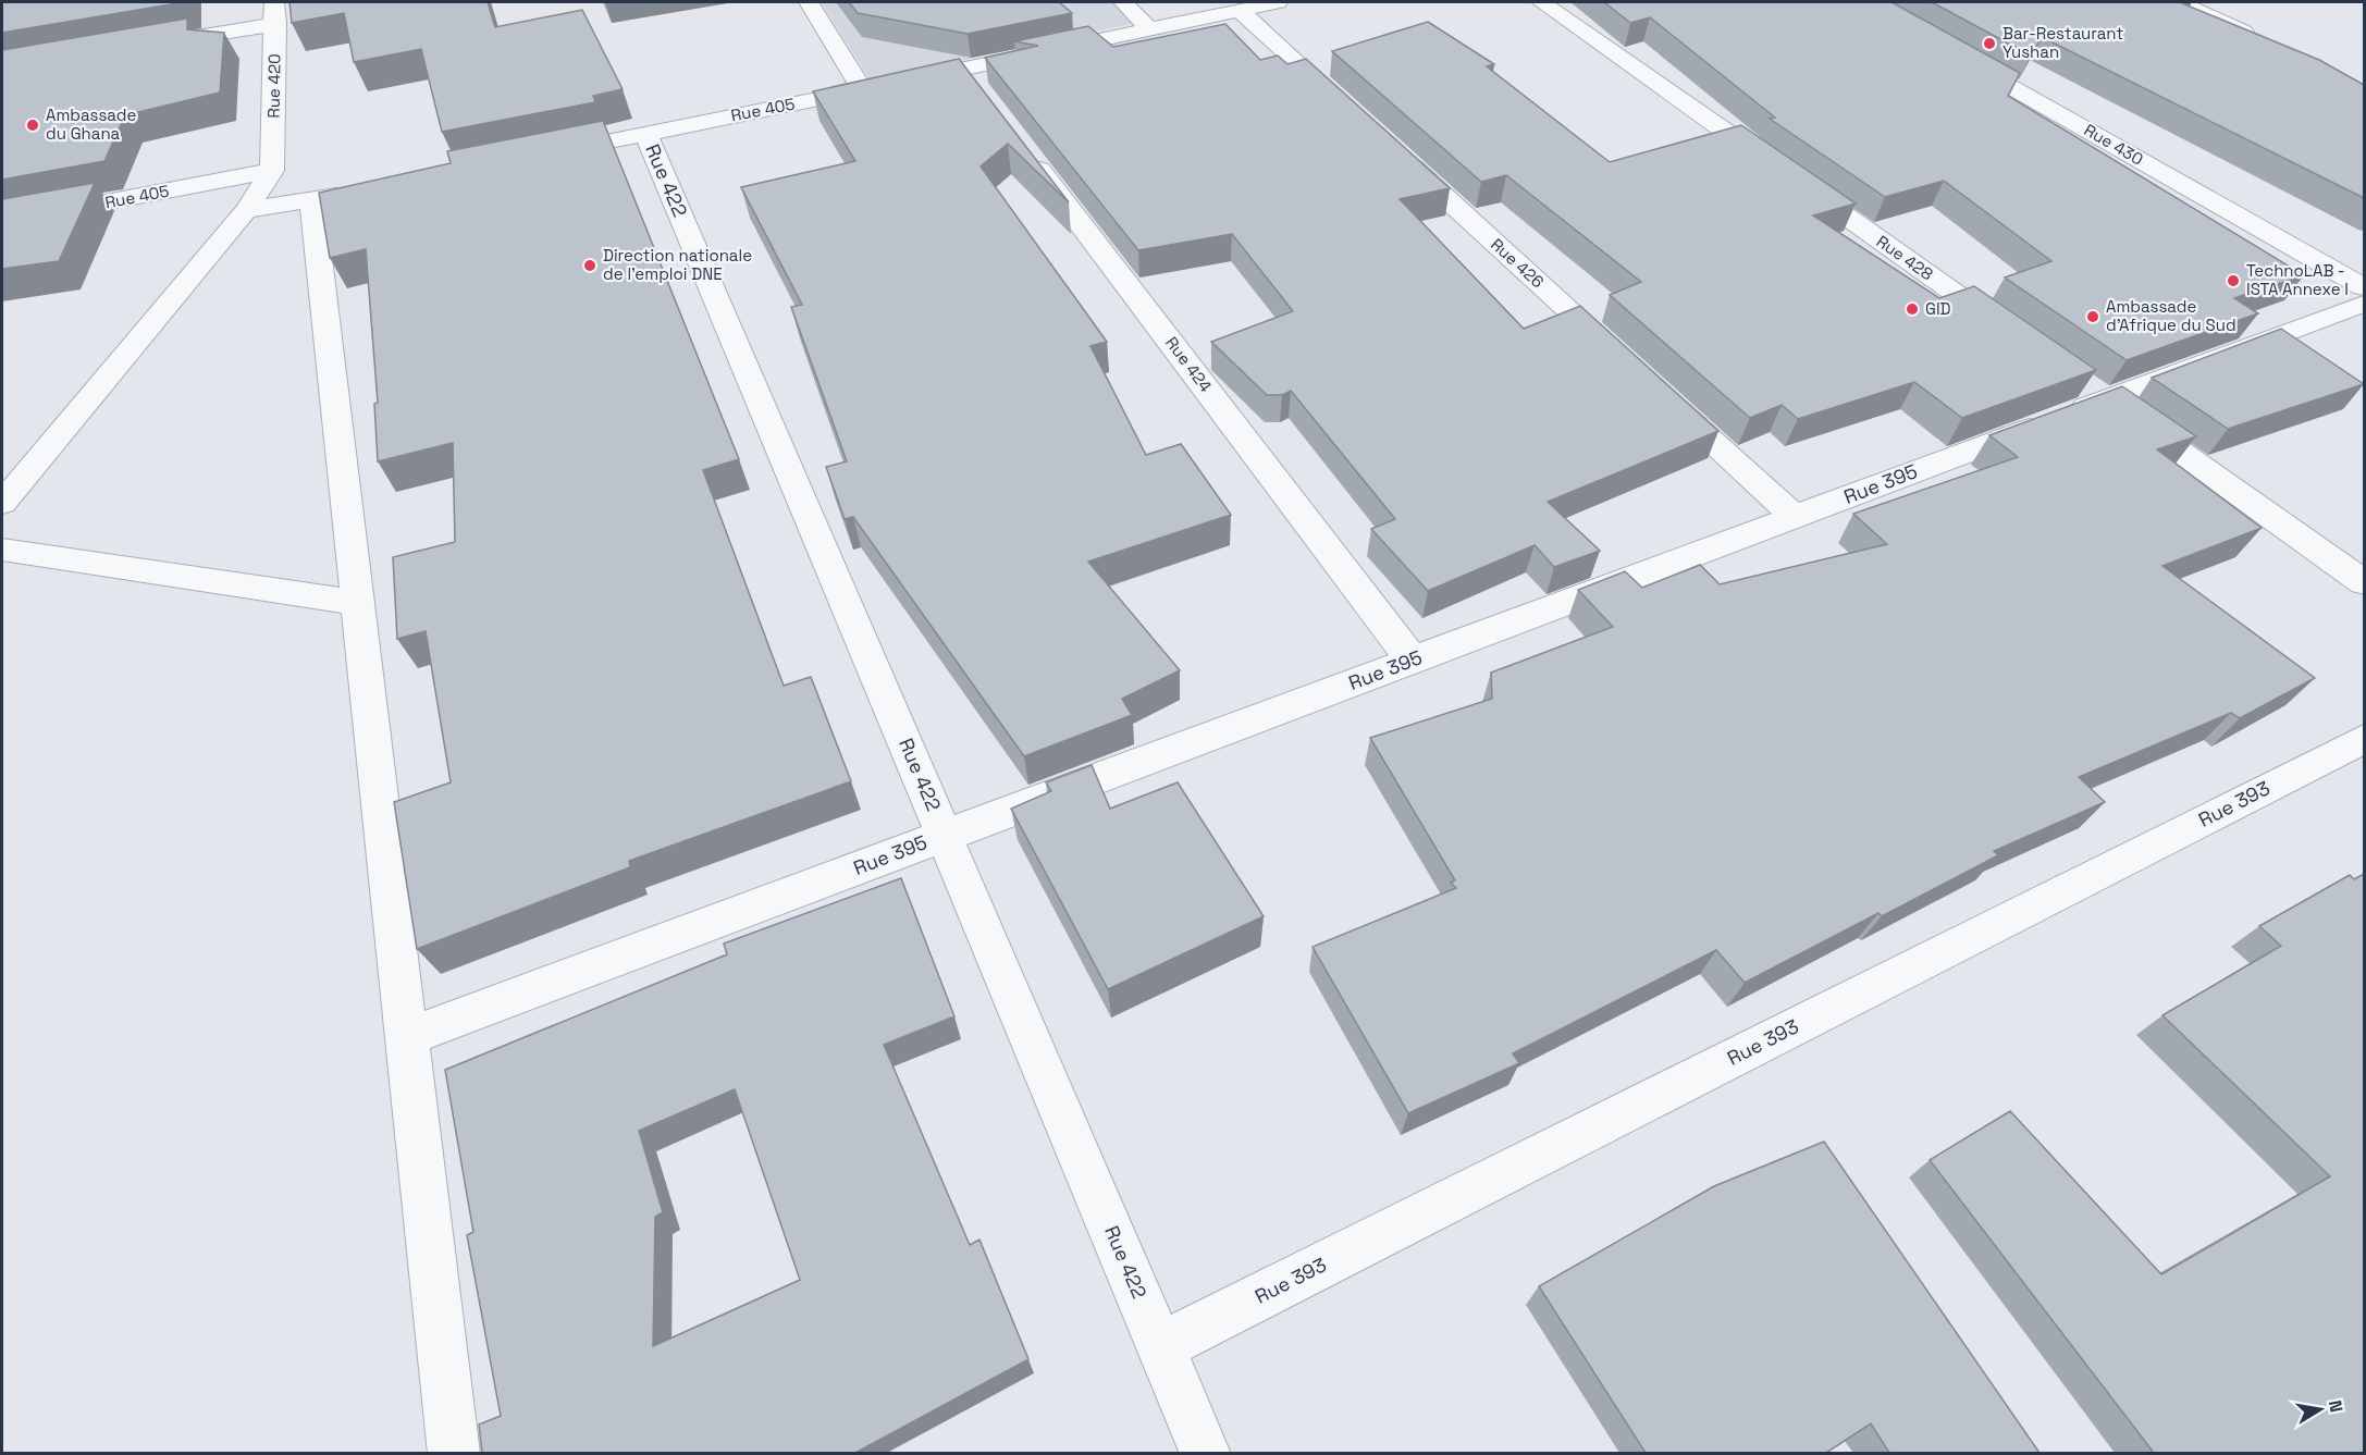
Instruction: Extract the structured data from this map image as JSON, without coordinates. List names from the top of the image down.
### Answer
{
  "streets": {
    "street": [
      "Rue 420",
      "Rue 405",
      "Rue 430",
      "Rue 422",
      "Rue 428",
      "Rue 426",
      "Rue 424",
      "Rue 395",
      "Rue 393"
    ]
  },
  "crossings": [
    ["Rue 420", "Rue 405"],
    ["Rue 405", "Rue 422"],
    ["Rue 422", "Rue 395"],
    ["Rue 422", "Rue 393"],
    ["Rue 424", "Rue 395"]
  ],
  "places": [
    "Bar-Restaurant Yushan",
    "Ambassade du Ghana",
    "Direction nationale de l'emploi DNE",
    "TechnoLAB - ISTA Annexe I",
    "GID",
    "Ambassade d'Afrique du Sud"
  ],
  "north": "right"
}
